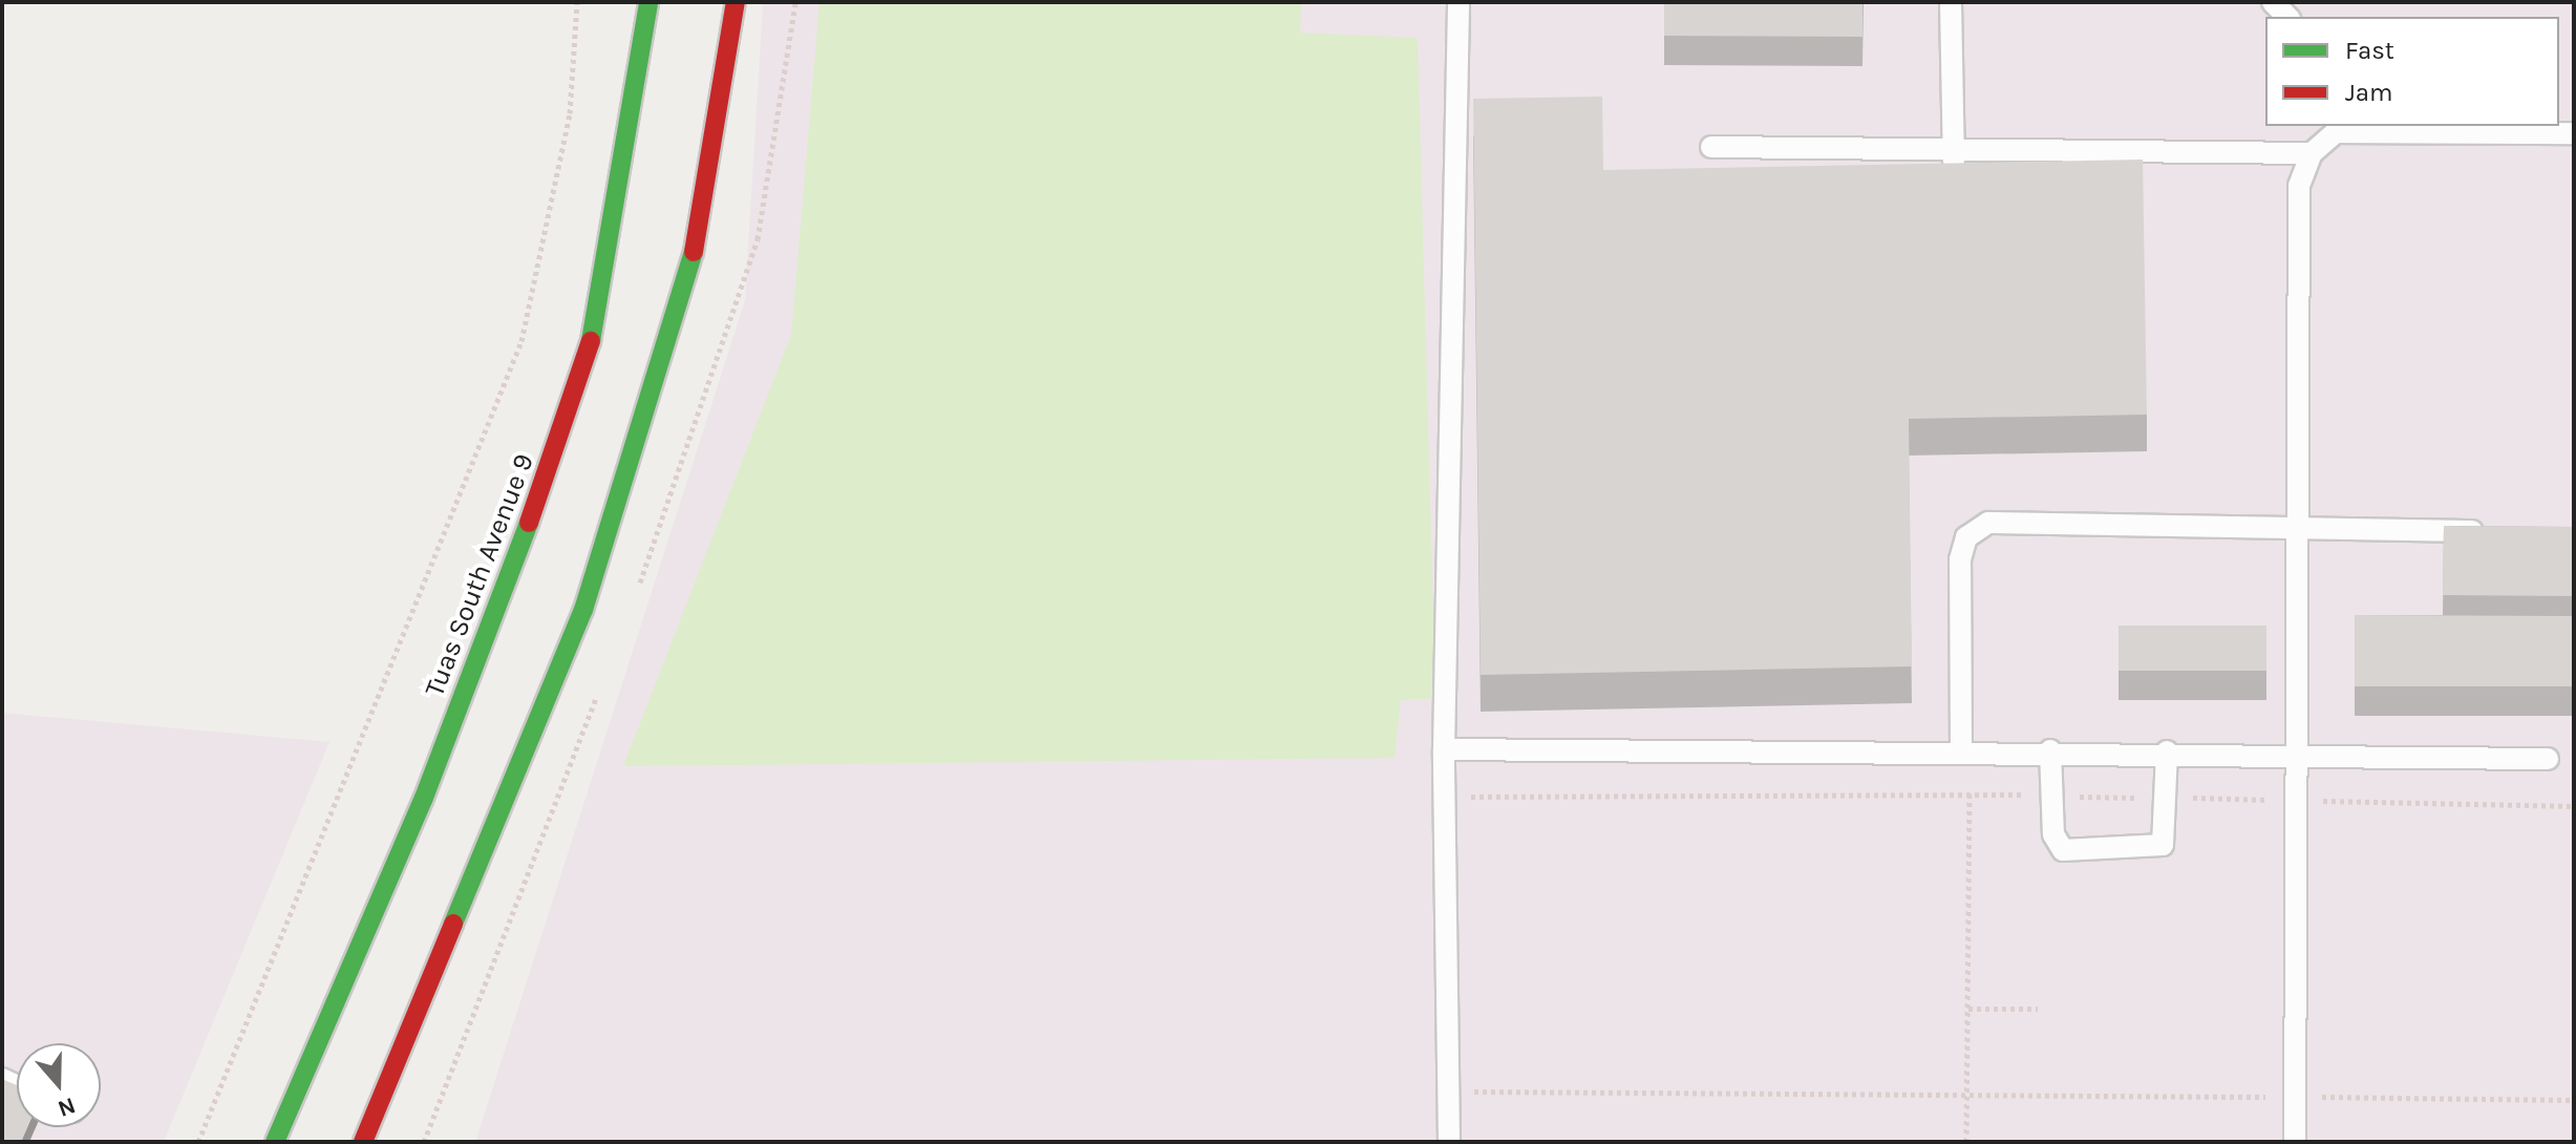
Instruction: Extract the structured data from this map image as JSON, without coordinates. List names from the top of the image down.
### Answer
{
  "streets": {
    "street": ["Tuas South Avenue 9"]
  },
  "legend": ["Fast", "Jam"],
  "north": "bottom"
}
